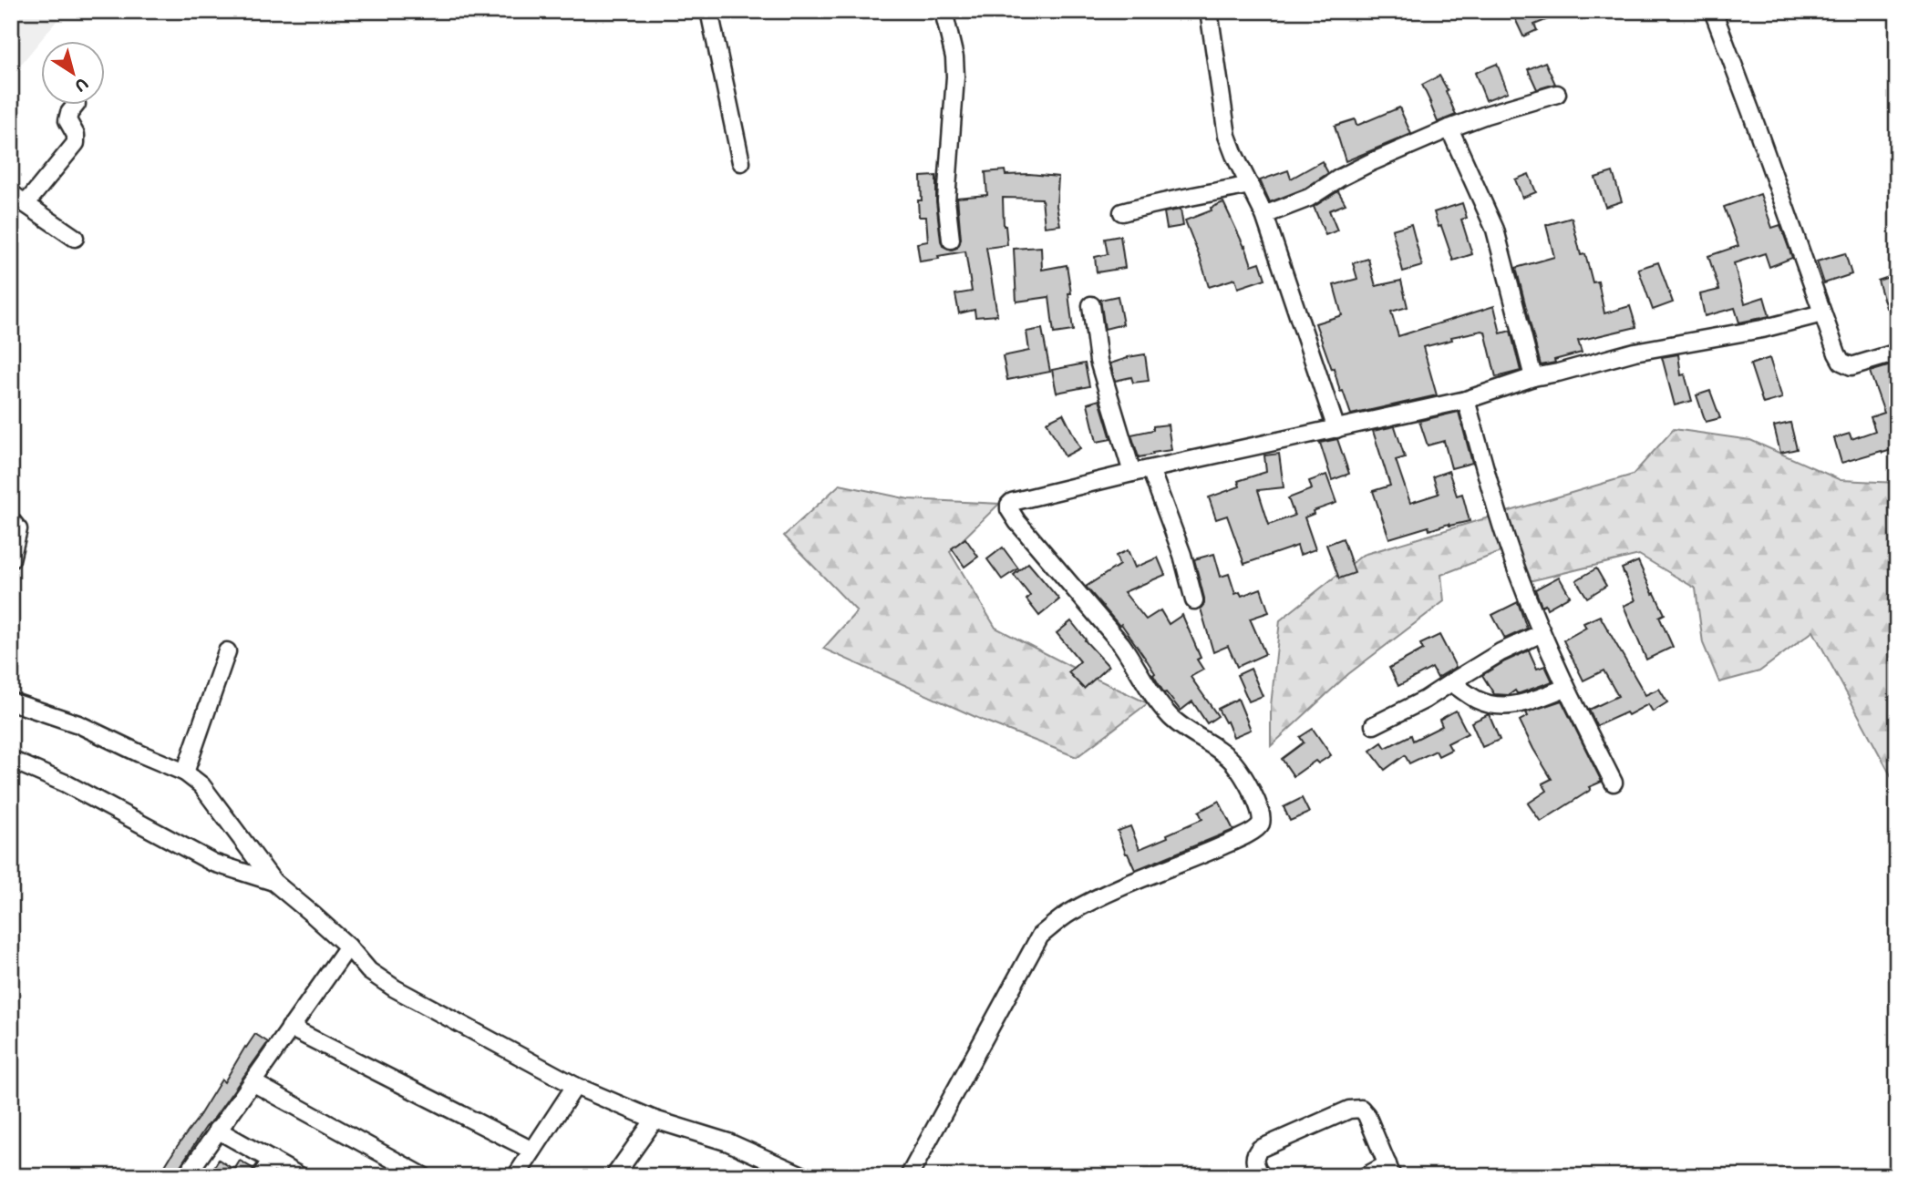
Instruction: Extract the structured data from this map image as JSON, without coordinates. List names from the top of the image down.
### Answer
{
  "north": "bottom right"
}
